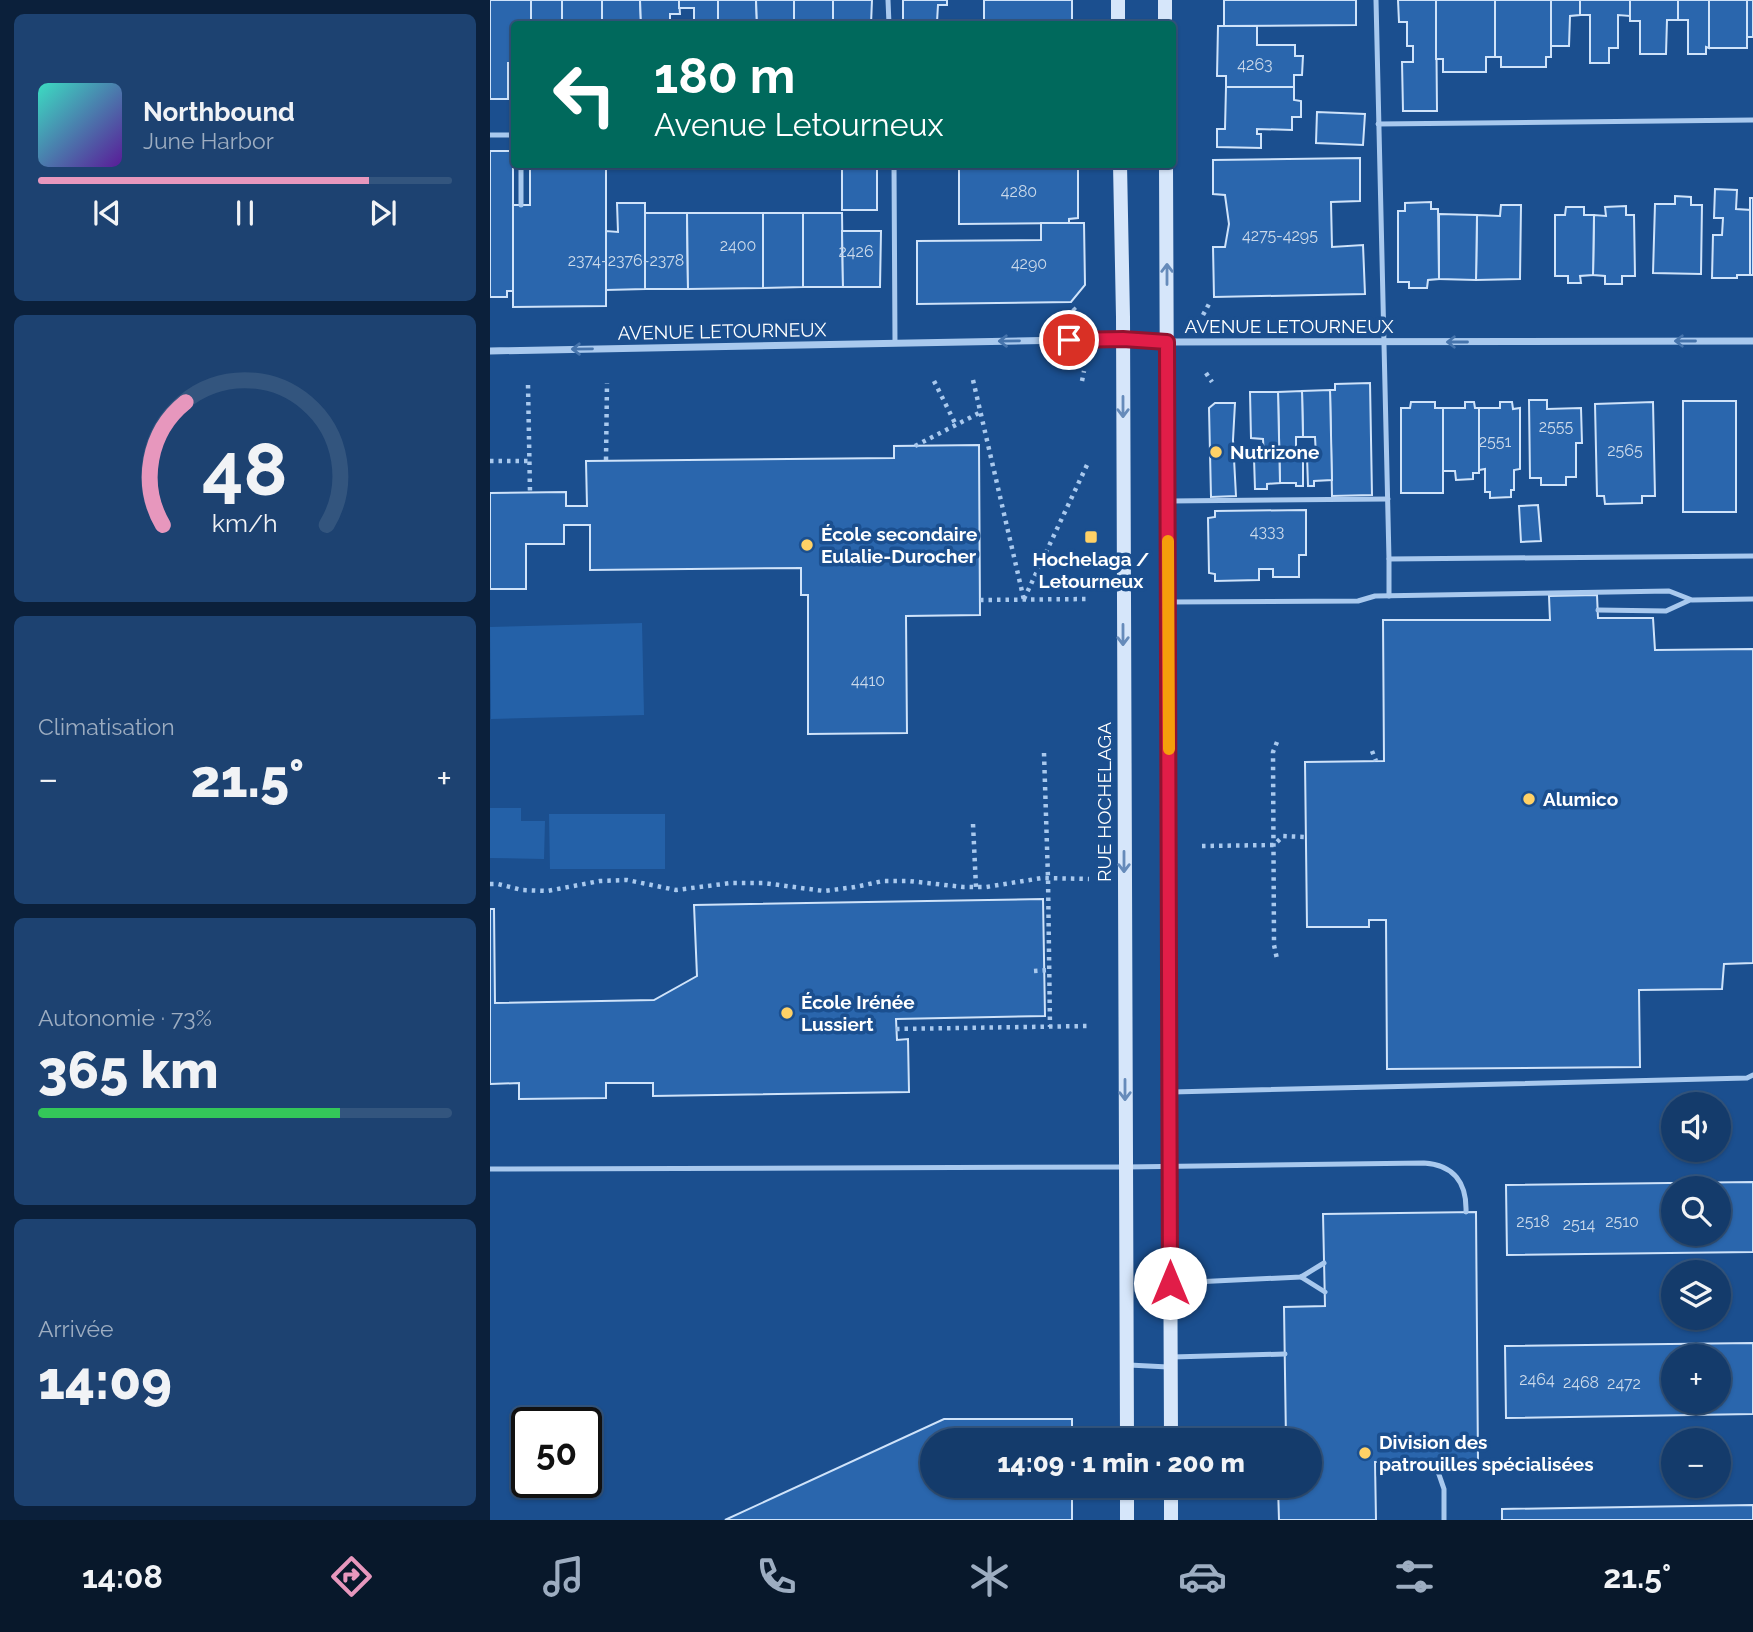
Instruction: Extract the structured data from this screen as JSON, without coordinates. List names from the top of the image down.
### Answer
{
  "streets": {
    "main road": ["RUE HOCHELAGA"],
    "street": ["AVENUE LETOURNEUX"]
  },
  "crossings": [
    ["AVENUE LETOURNEUX", "RUE HOCHELAGA"]
  ],
  "one_way": ["AVENUE LETOURNEUX"],
  "places": {
    "other": [
      "Nutrizone",
      "École secondaire Eulalie-Durocher",
      "Alumico",
      "École Irénée Lussiert",
      "Division des patrouilles spécialisées"
    ],
    "transit": ["Hochelaga / Letourneux"]
  },
  "house_numbers": [
    "4263",
    "4280",
    "4275-4295",
    "2400",
    "2426",
    "2374-2376-2378",
    "4290",
    "2555",
    "2551",
    "2565",
    "4333",
    "4410",
    "2518",
    "2510",
    "2514",
    "2464",
    "2468",
    "2472"
  ],
  "page": {
    "turn": ["180 m", "Avenue Letourneux"],
    "song": ["Northbound", "June Harbor"],
    "tile": [
      "Climatisation",
      ["Autonomie · 73%", "365 km"],
      ["Arrivée", "14:09"]
    ],
    "heat": ["−", "21.5°", "+"],
    "map_buttons": ["+", "−"],
    "limit": "50",
    "trip": "14:09 · 1 min · 200 m",
    "tabs": ["14:08", "21.5°"],
    "gauge": ["48", "km/h"]
  }
}
